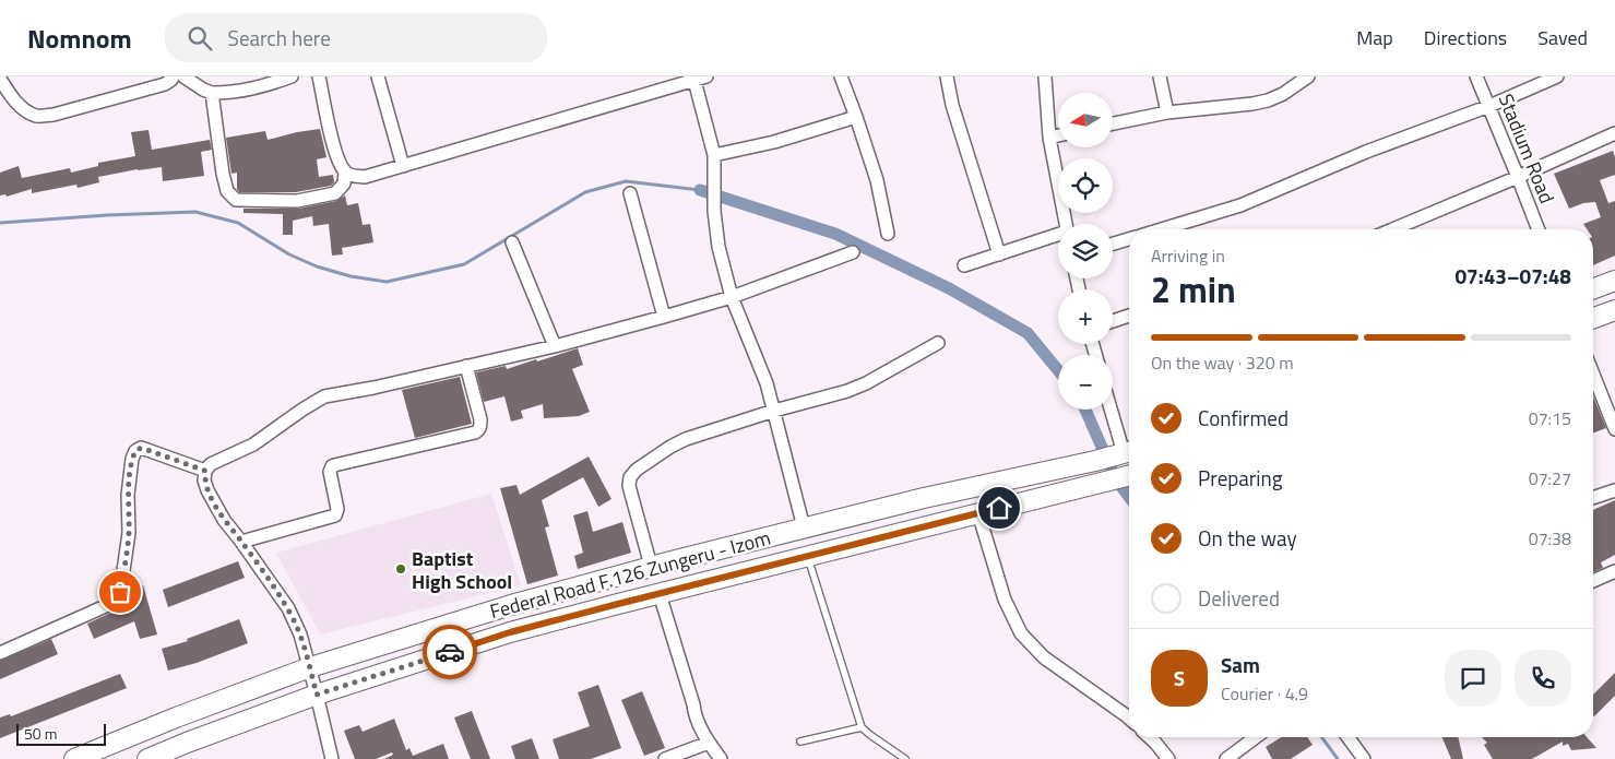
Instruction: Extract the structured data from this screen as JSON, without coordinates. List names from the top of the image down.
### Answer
{
  "streets": {
    "main road": ["Federal Road F.126 Zungeru - Izom"],
    "street": ["Stadium Road"]
  },
  "places": ["Baptist High School"],
  "scale_bar": "50 m",
  "north": "left",
  "page": {
    "header": "Nomnom",
    "search": "Search here",
    "nav": ["Map", "Directions", "Saved"],
    "map_buttons": ["+", "−"],
    "heading": ["2 min", "Arriving in", "07:43–07:48"],
    "panel": ["Sam", "Courier · 4.9"],
    "bar": "On the way · 320 m",
    "list": [
      ["Confirmed", "07:15"],
      ["Preparing", "07:27"],
      ["On the way", "07:38"],
      "Delivered"
    ],
    "round": "S",
    "scale": "50 m"
  }
}
